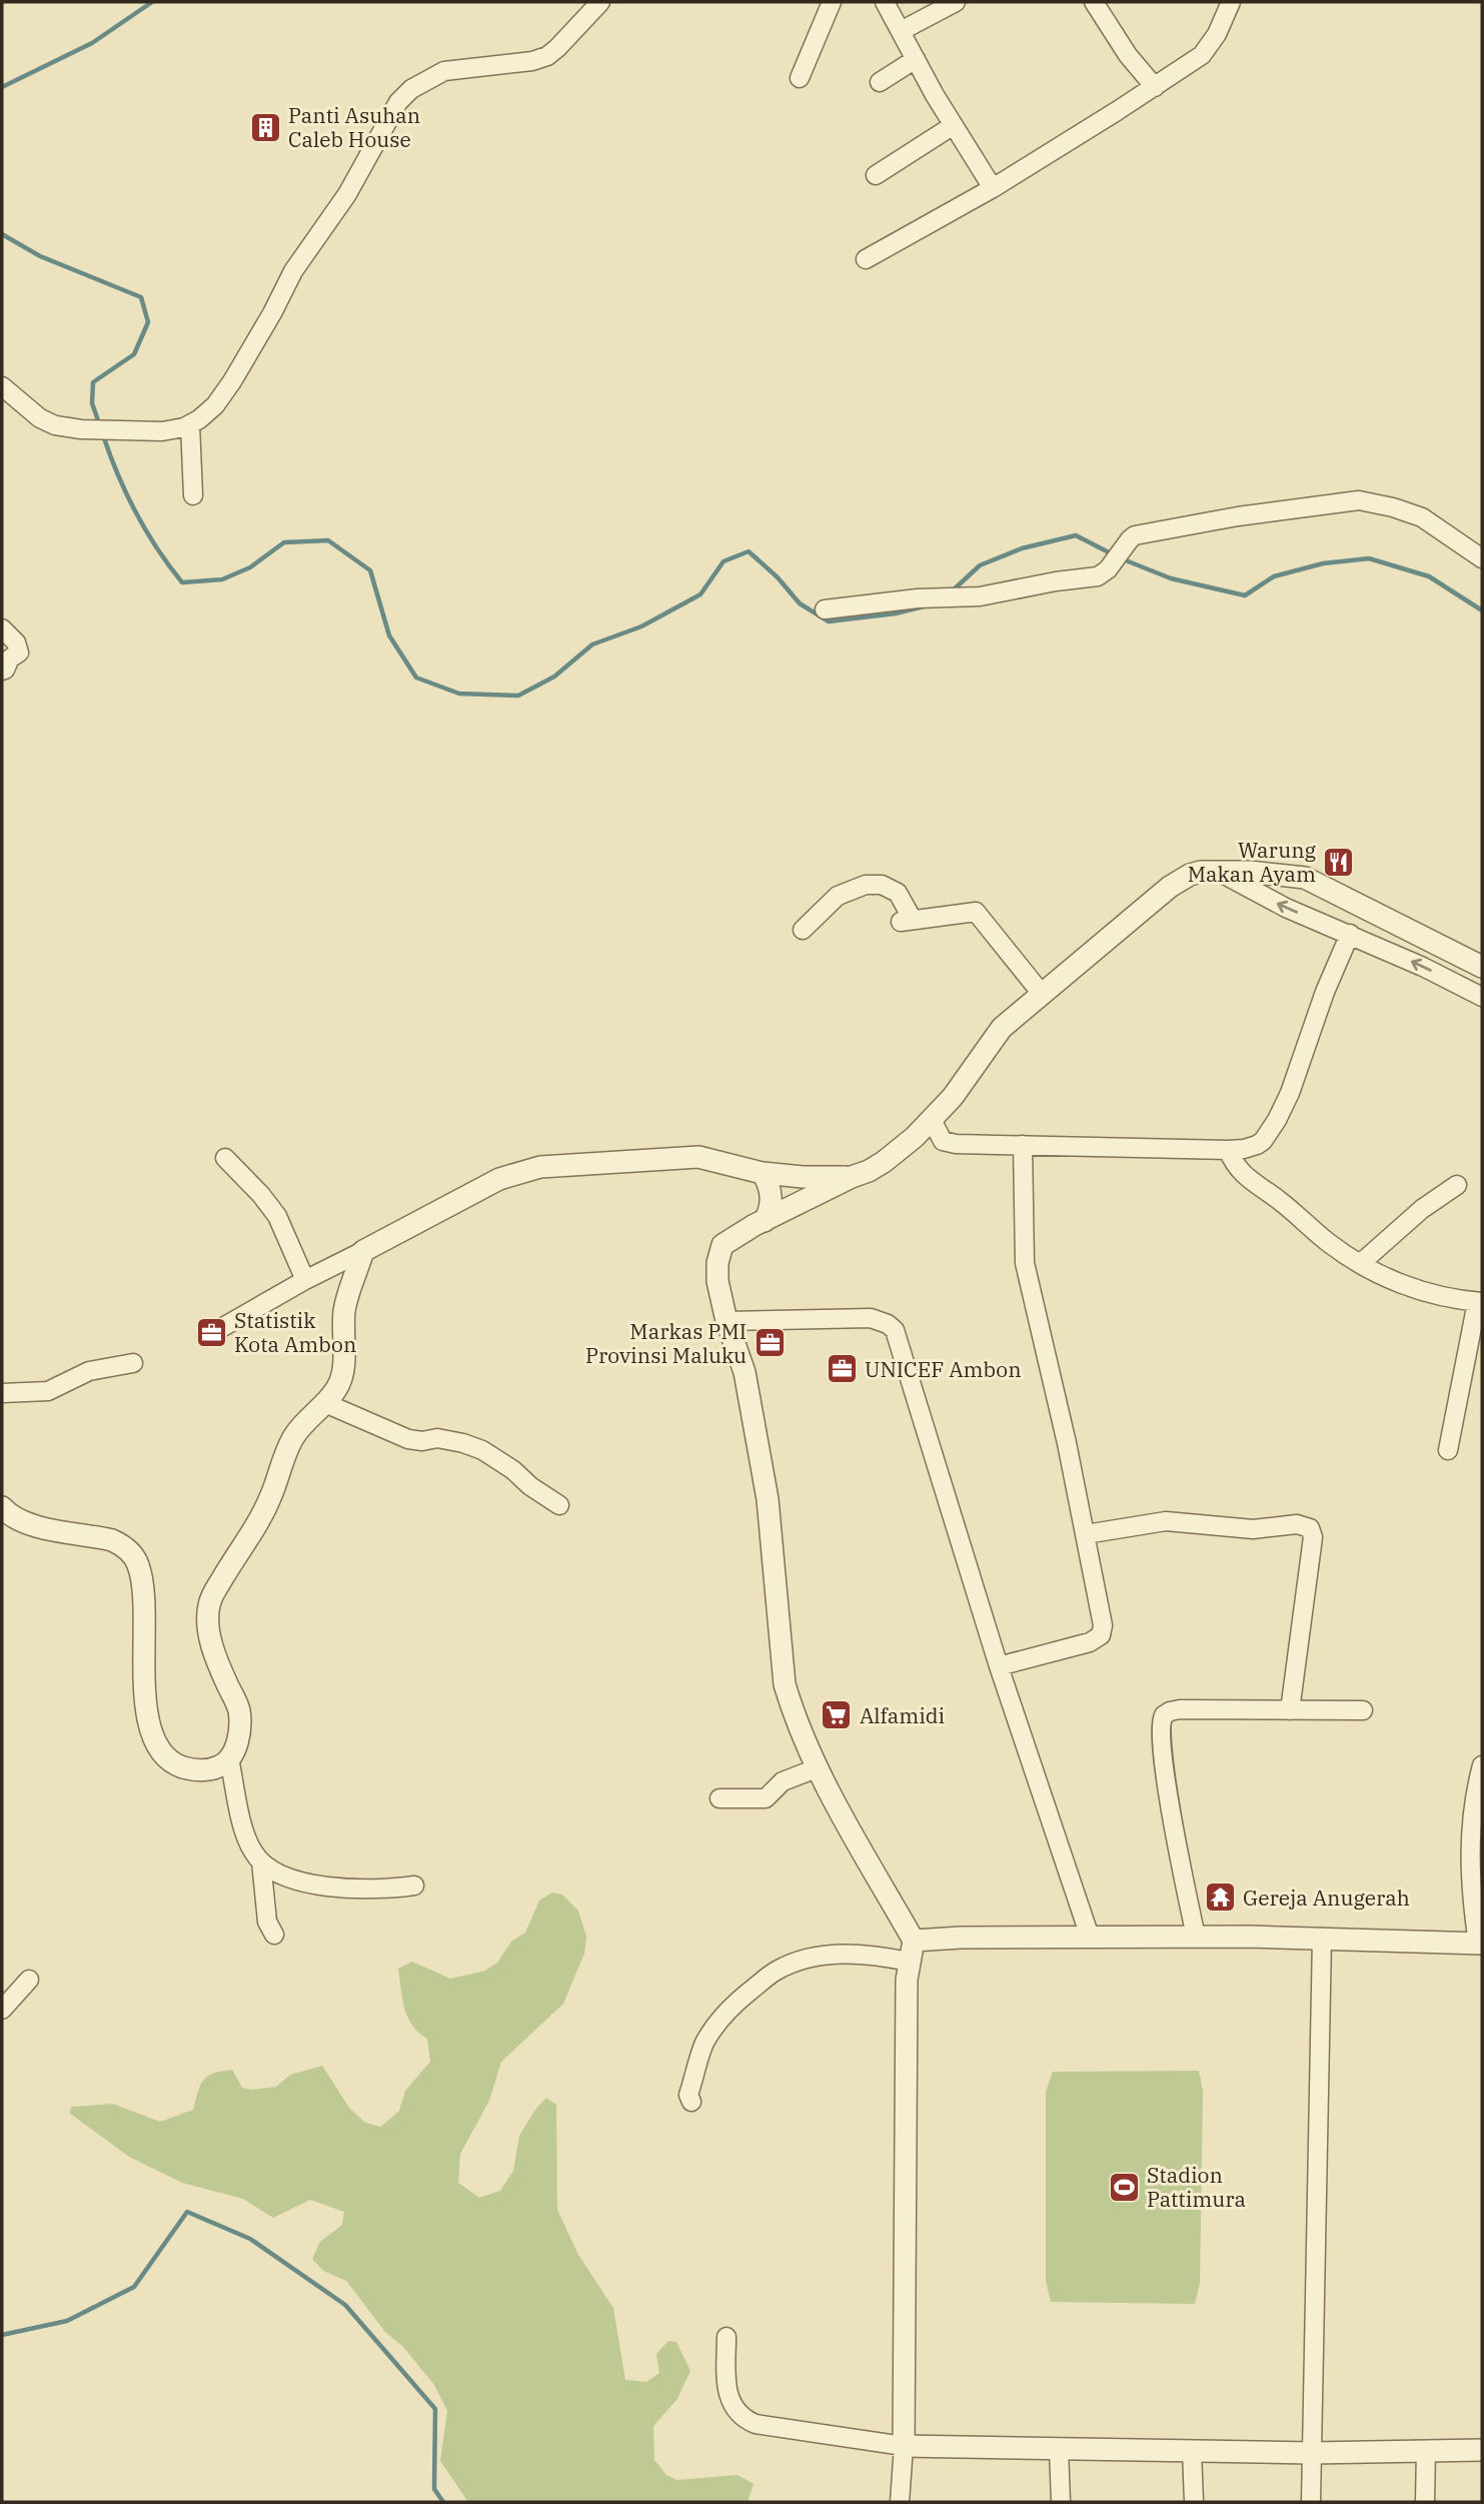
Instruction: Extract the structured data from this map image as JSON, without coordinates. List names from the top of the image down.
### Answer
{
  "places": {
    "building": ["Panti Asuhan Caleb House"],
    "restaurant": ["Warung Makan Ayam"],
    "office": ["Statistik Kota Ambon", "Markas PMI Provinsi Maluku", "UNICEF Ambon"],
    "supermarket": ["Alfamidi"],
    "temple": ["Gereja Anugerah"],
    "sports": ["Stadion Pattimura"]
  }
}
